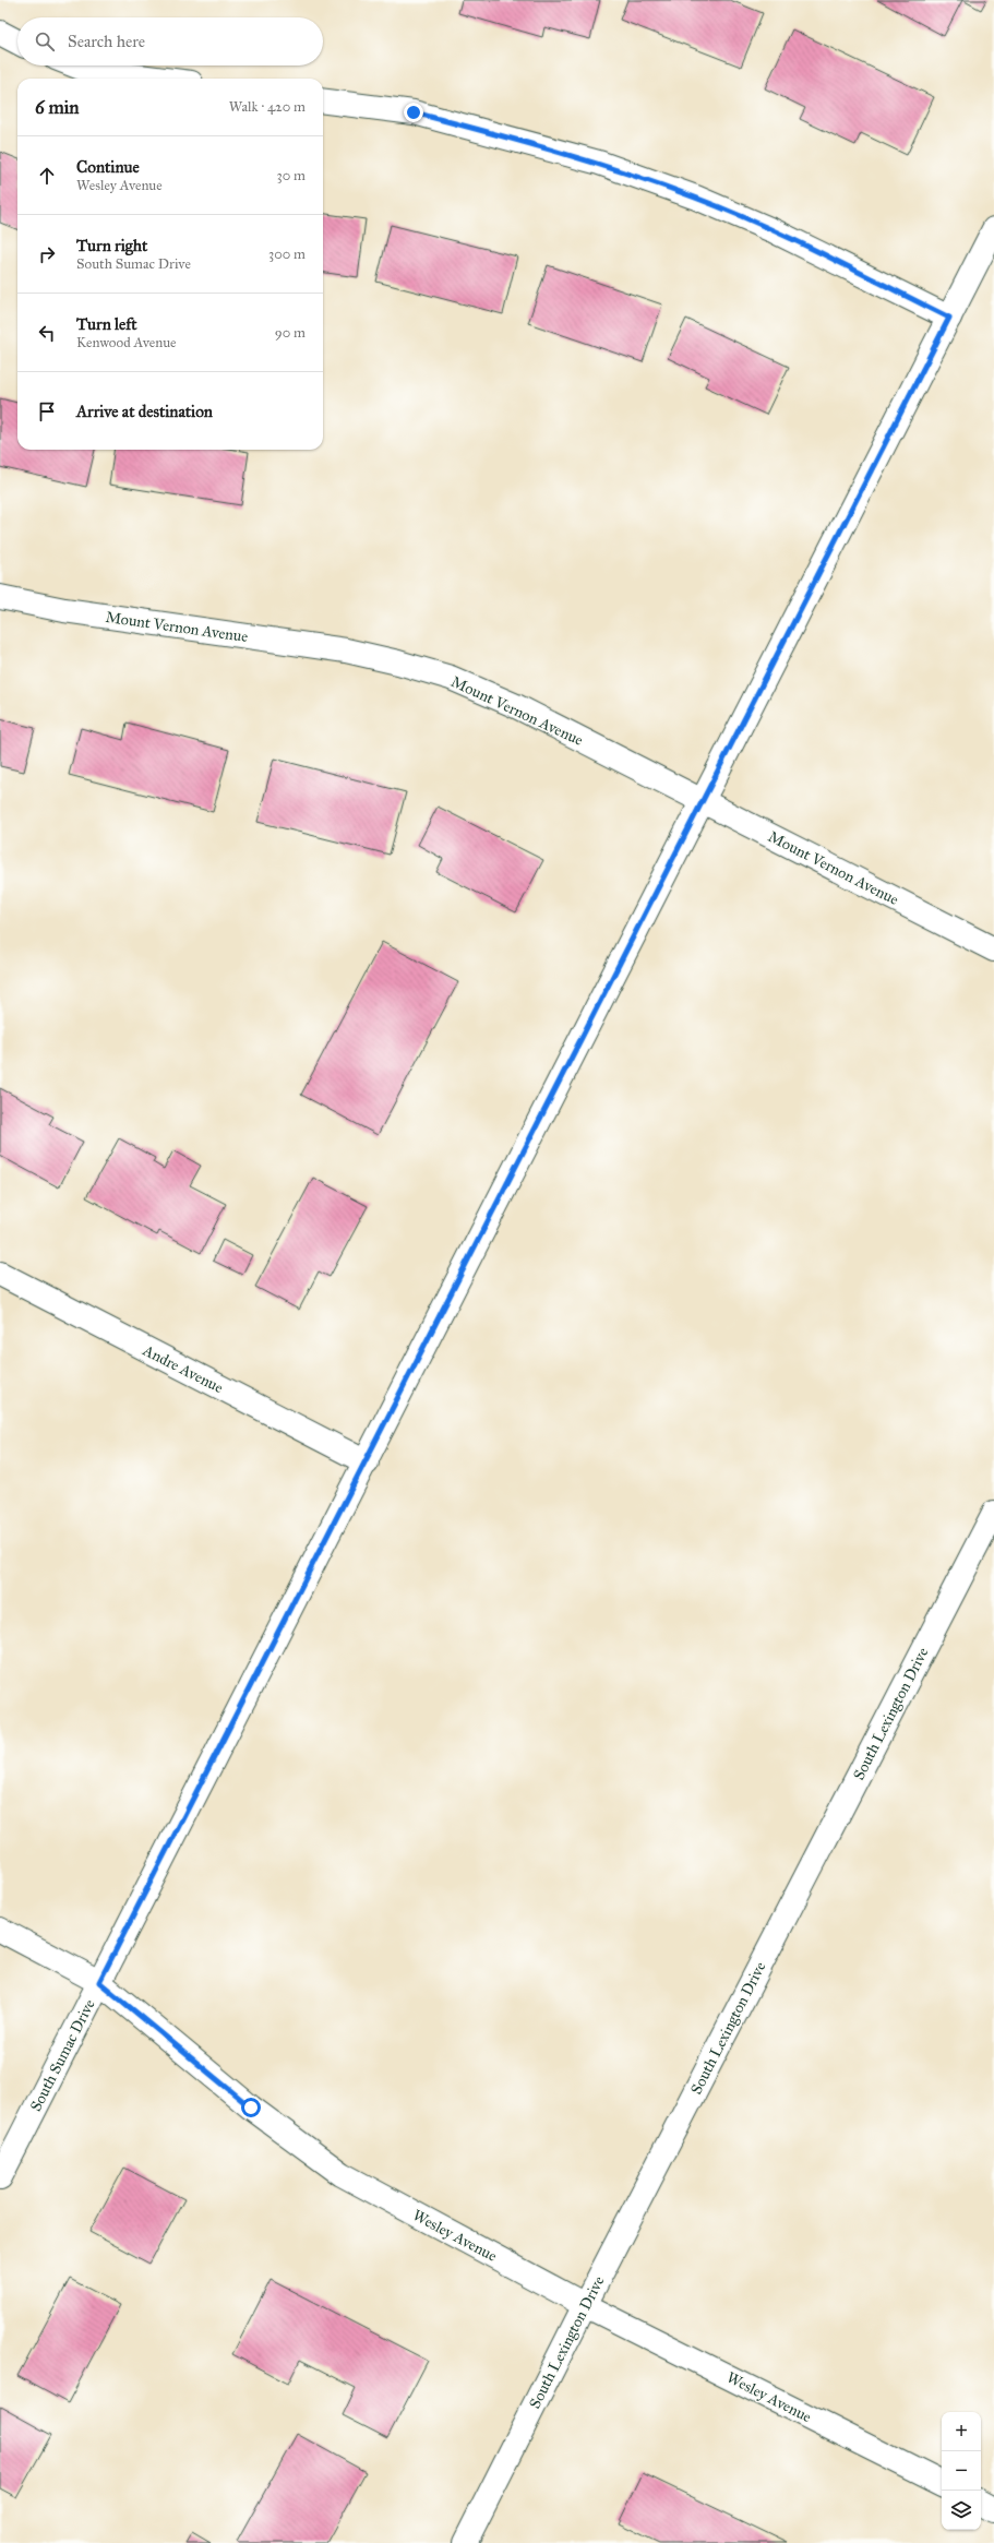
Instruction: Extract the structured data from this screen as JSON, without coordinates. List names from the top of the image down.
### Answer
{
  "streets": {
    "street": [
      "Mount Vernon Avenue",
      "Andre Avenue",
      "South Lexington Drive",
      "South Sumac Drive",
      "Wesley Avenue"
    ]
  },
  "crossings": [
    ["Mount Vernon Avenue", "South Sumac Drive"],
    ["Andre Avenue", "South Sumac Drive"],
    ["South Lexington Drive", "Wesley Avenue"],
    ["South Sumac Drive", "Wesley Avenue"]
  ],
  "page": {
    "search": "Search here",
    "heading": ["6 min", "Walk · 420 m"],
    "list": [
      ["Continue", "Wesley Avenue", "30 m"],
      ["Turn right", "South Sumac Drive", "300 m"],
      ["Turn left", "Kenwood Avenue", "90 m"],
      "Arrive at destination"
    ],
    "map_buttons": ["+", "−"]
  }
}
